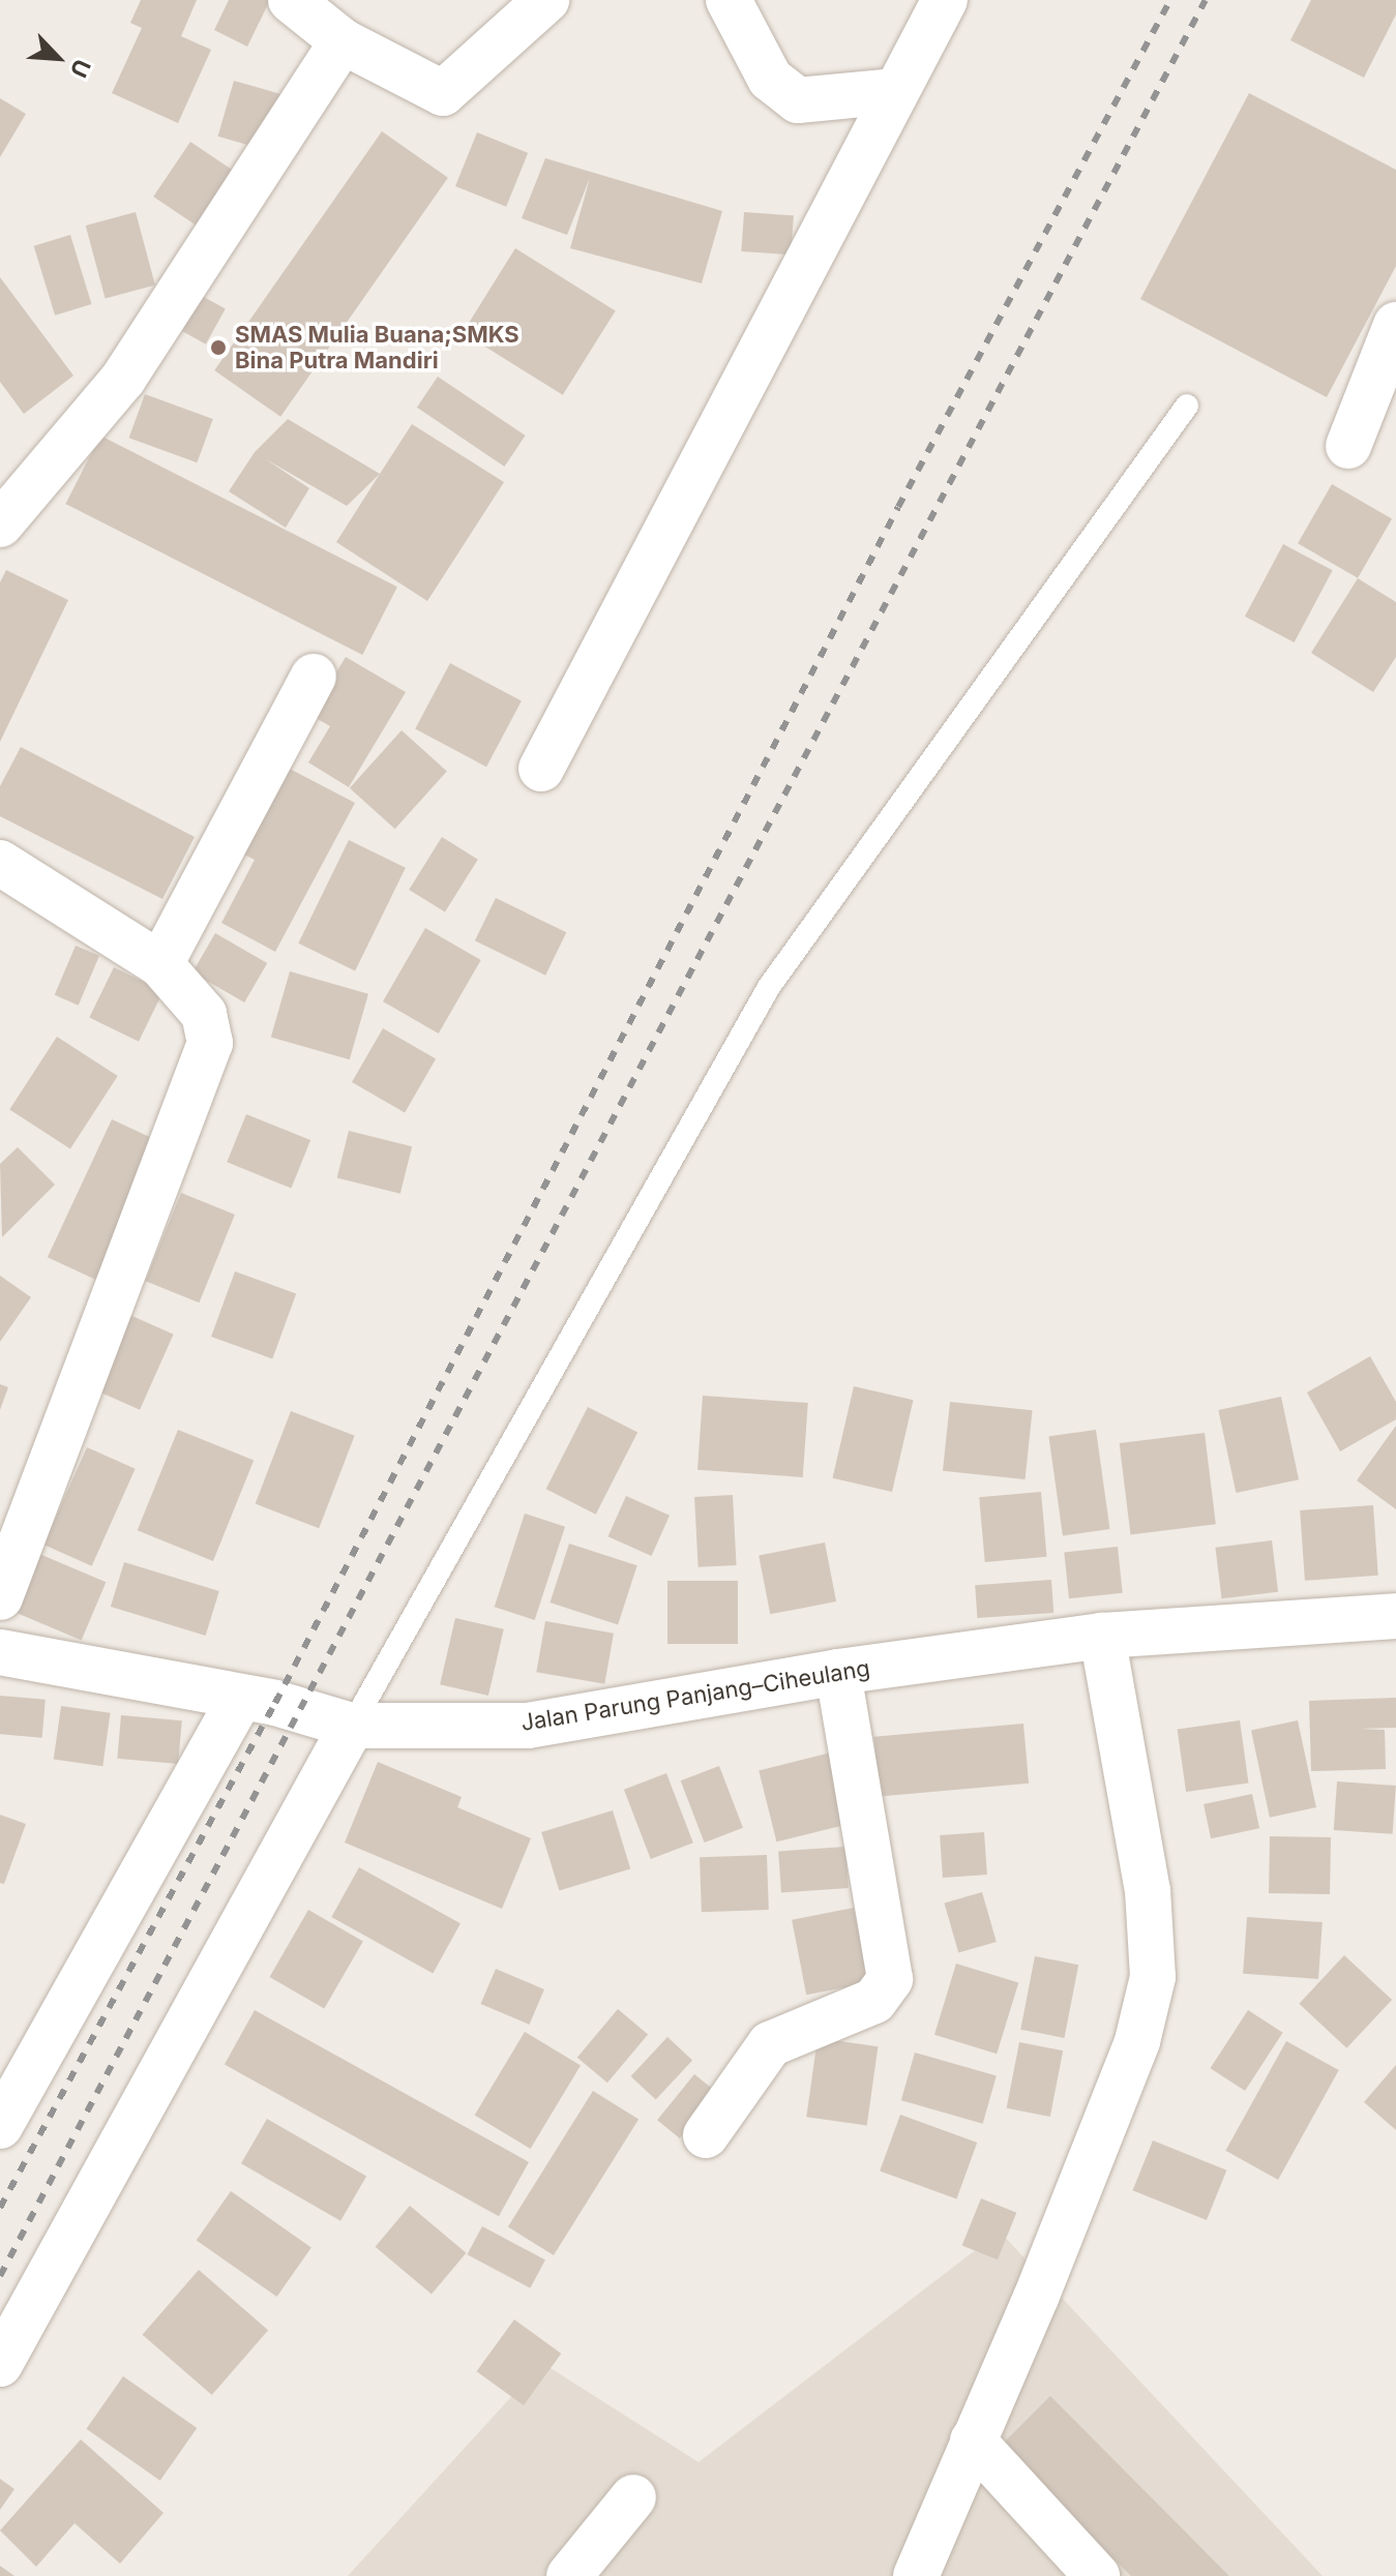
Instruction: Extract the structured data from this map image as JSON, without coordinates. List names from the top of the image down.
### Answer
{
  "streets": {
    "street": ["Jalan Parung Panjang–Ciheulang"]
  },
  "places": ["SMAS Mulia Buana;SMKS Bina Putra Mandiri"],
  "north": "bottom right"
}
